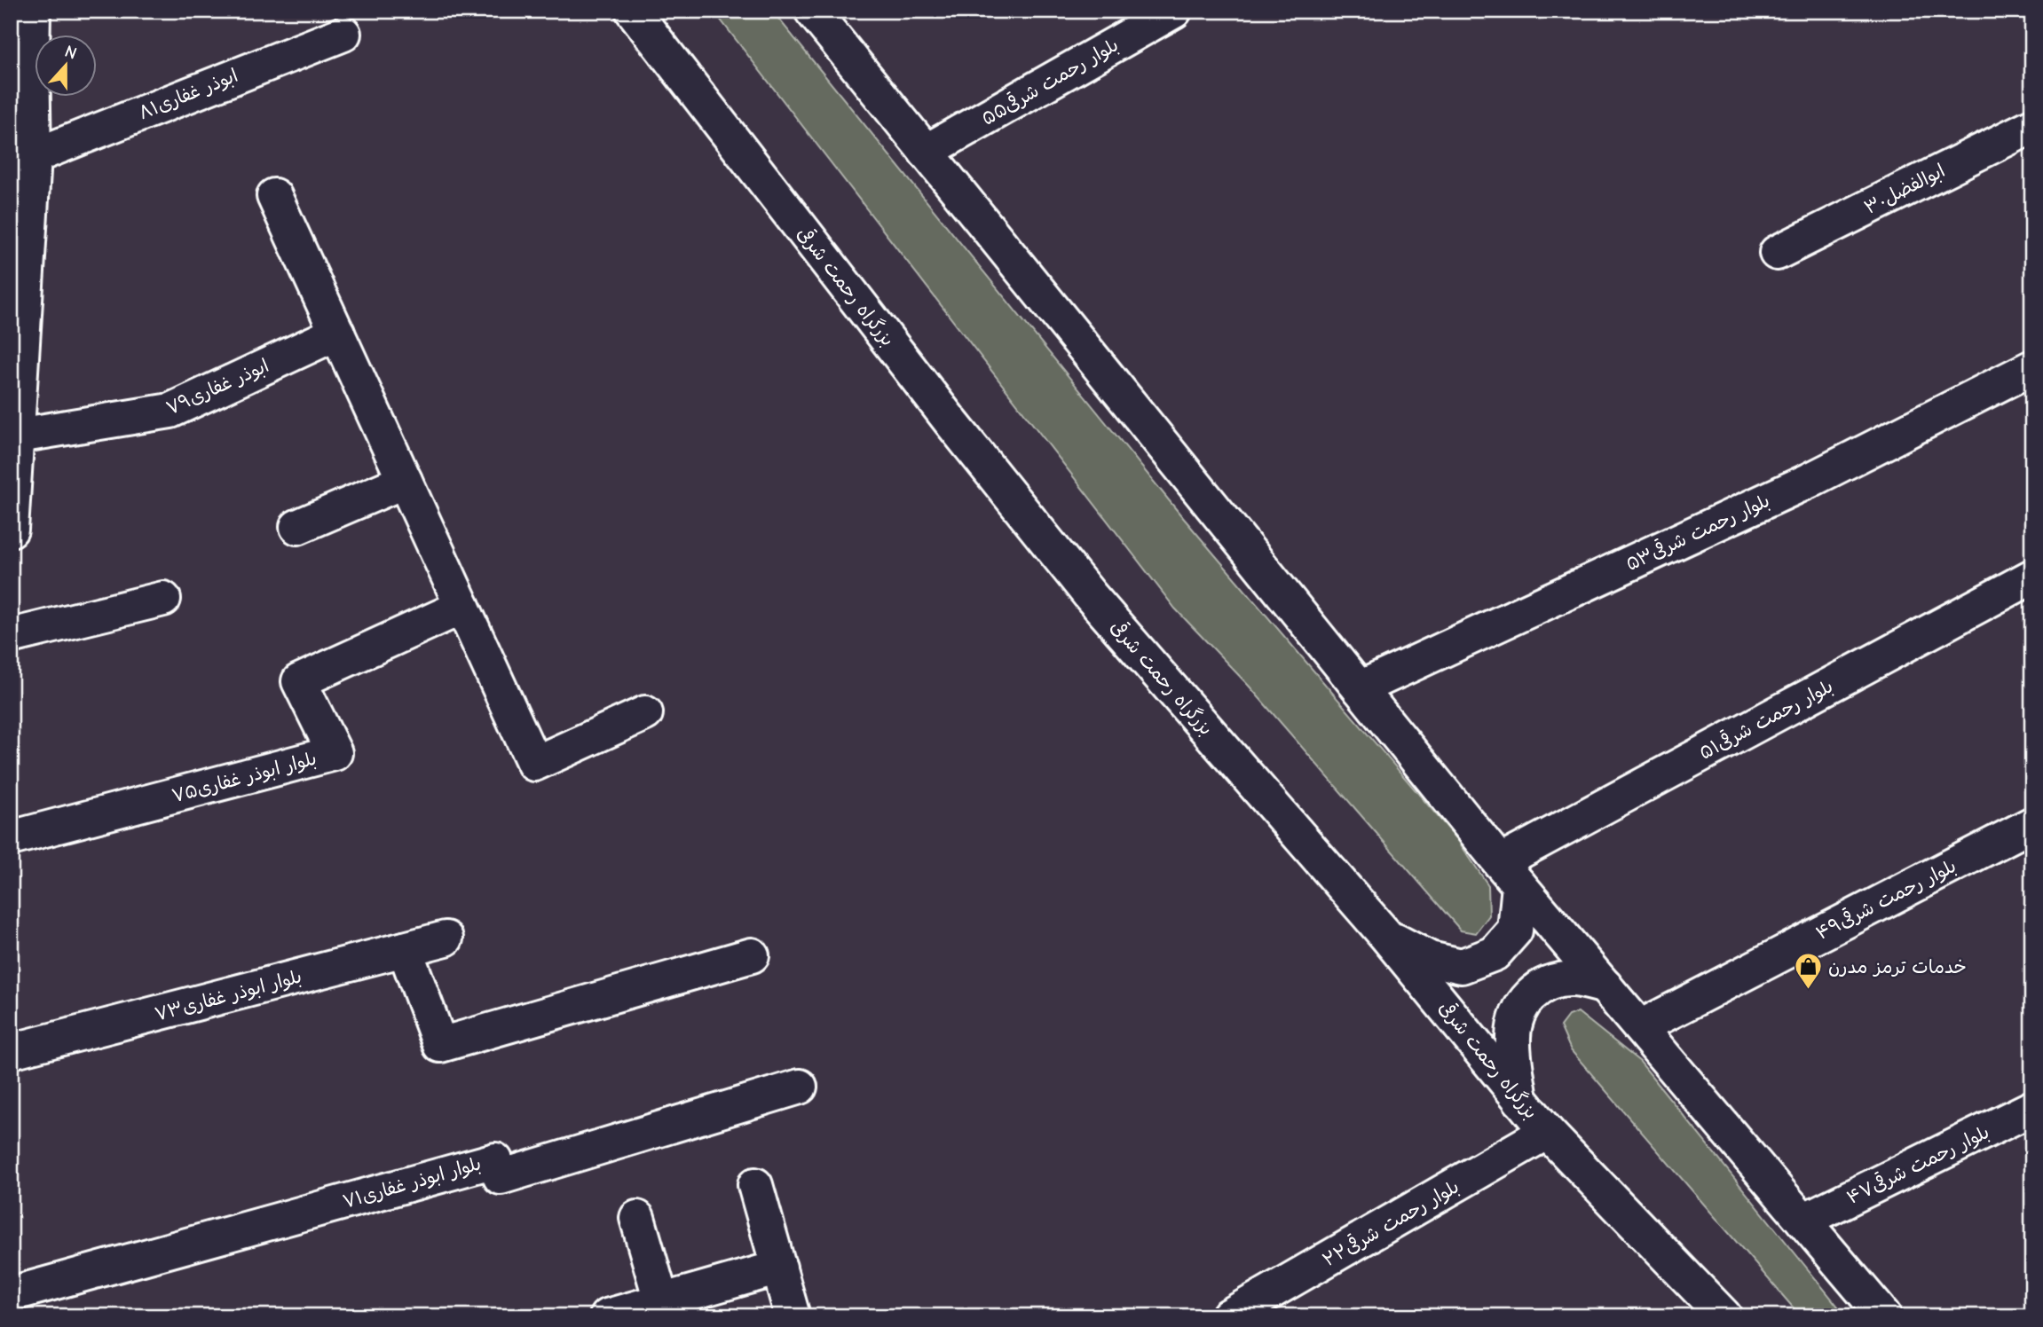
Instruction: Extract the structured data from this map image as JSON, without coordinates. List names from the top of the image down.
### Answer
{
  "streets": {
    "main road": [
      "بلوار رحمت شرقی۵۵",
      "۸۱ابوذر غفاری",
      "ابوالفضل۳۰",
      "بزرگراه رحمت شرقی",
      "۷۹ابوذر غفاری",
      "بلوار رحمت شرقی۵۳",
      "بلوار رحمت شرقی۵۱",
      "بلوار ابوذر غفاری۷۵",
      "بلوار رحمت شرقی۴۹",
      "بلوار ابوذر غفاری۷۳",
      "بلوار رحمت شرقی۴۷",
      "بلوار ابوذر غفاری۷۱",
      "بلوار رحمت شرقی۲۲"
    ]
  },
  "crossings": [
    ["بزرگراه رحمت شرقی", "بلوار رحمت شرقی۲۲"]
  ],
  "places": {
    "shop": ["خدمات ترمز مدرن"]
  },
  "north": "top"
}
